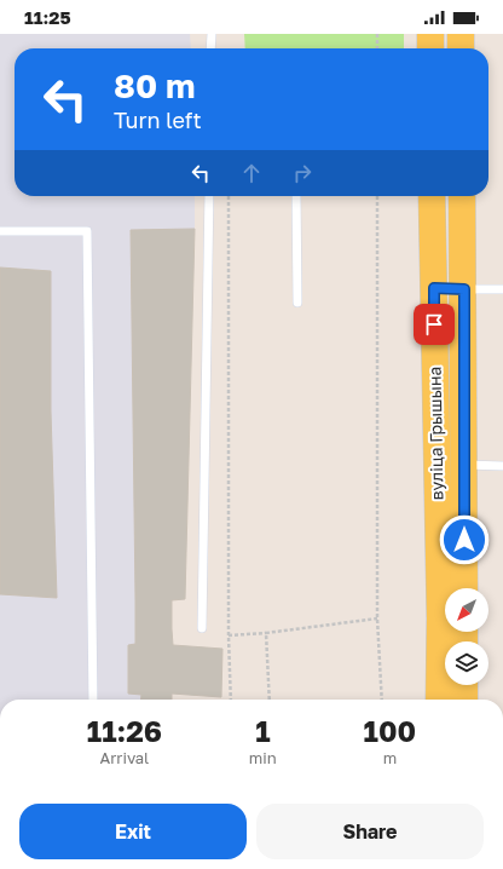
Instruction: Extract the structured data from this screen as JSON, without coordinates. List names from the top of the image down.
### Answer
{
  "streets": {
    "main road": ["вуліца Грышына"]
  },
  "north": "bottom left",
  "page": {
    "status": "11:25",
    "turn": ["80 m", "Turn left"],
    "eta": [
      "11:26",
      "Arrival",
      "1",
      "min",
      "100",
      "m"
    ],
    "buttons": ["Exit", "Share"]
  }
}
